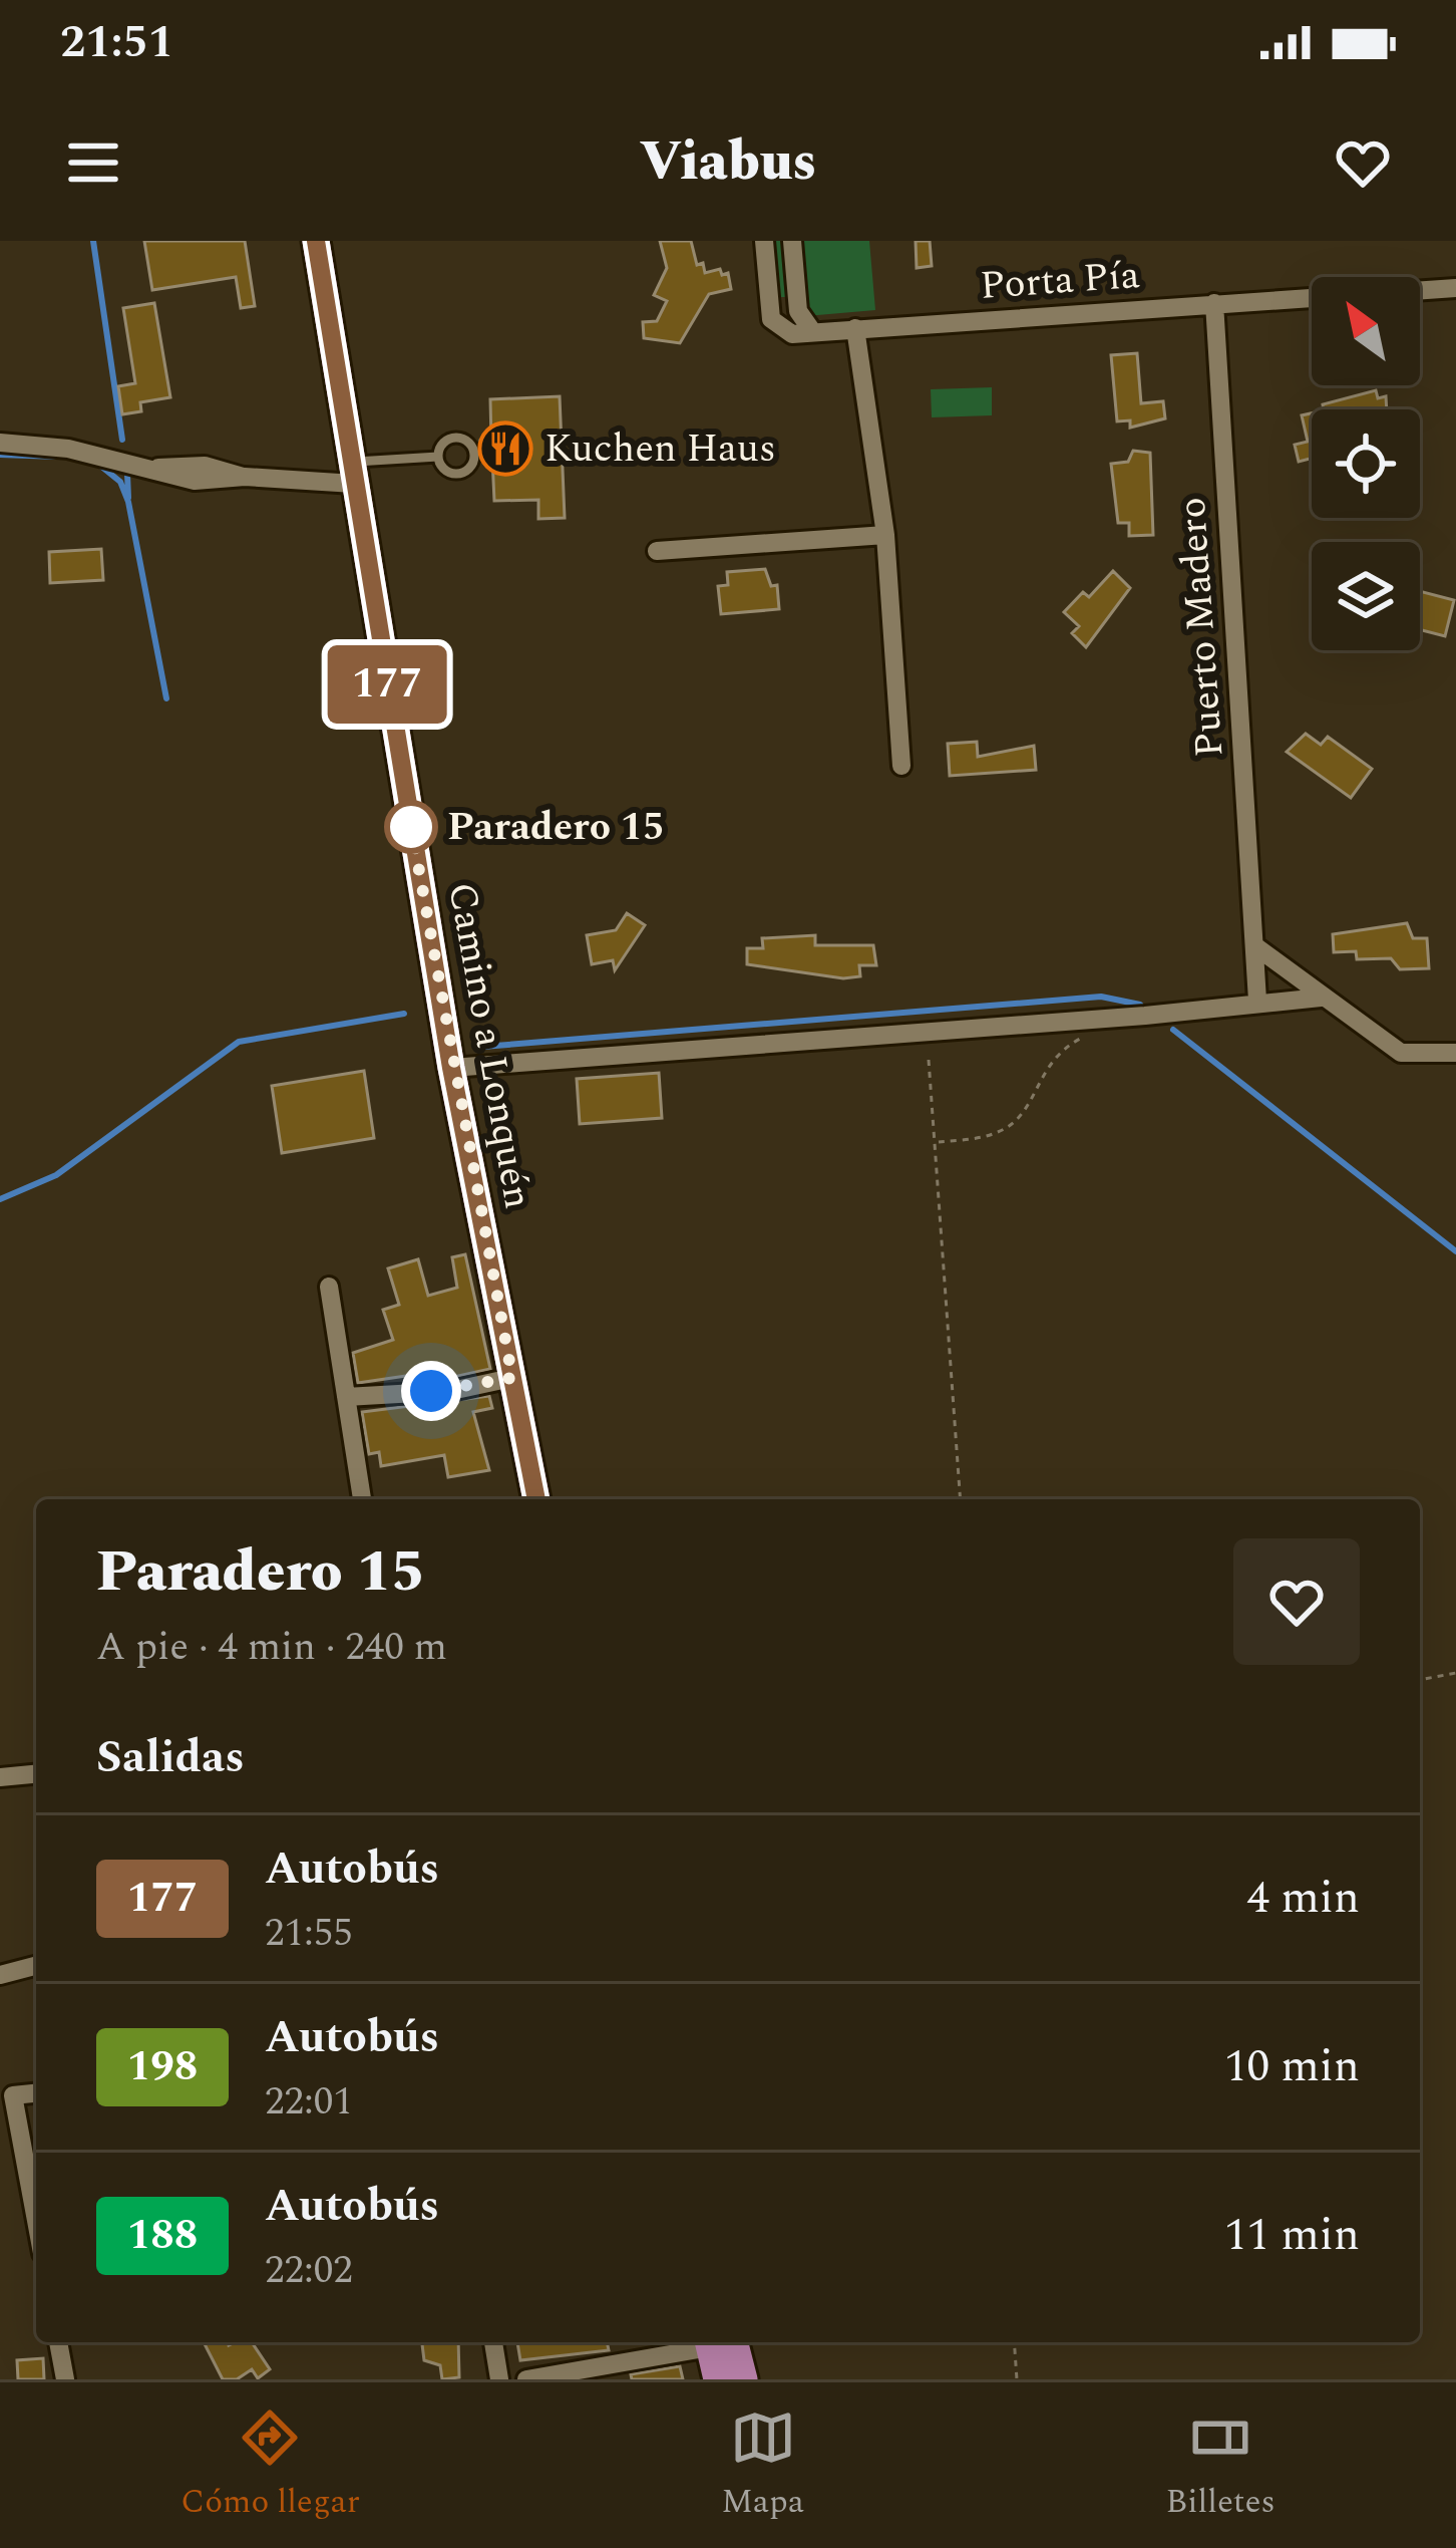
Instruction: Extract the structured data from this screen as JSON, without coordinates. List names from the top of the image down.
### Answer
{
  "streets": {
    "main road": ["Camino a Lonquén"],
    "street": ["Porta Pía", "Puerto Madero"]
  },
  "crossings": [
    ["Porta Pía", "Puerto Madero"]
  ],
  "places": {
    "restaurant": ["Kuchen Haus"],
    "other": ["Paradero 15"]
  },
  "lines": ["bus line 177"],
  "north": "top left",
  "page": {
    "status": "21:51",
    "header": "Viabus",
    "on_map": "177",
    "heading": [
      ["Paradero 15", "A pie · 4 min · 240 m"],
      "Salidas"
    ],
    "list": [
      {
        "mark": "177",
        "name": "Autobús",
        "note": "21:55",
        "value": "4 min"
      },
      {
        "mark": "198",
        "name": "Autobús",
        "note": "22:01",
        "value": "10 min"
      },
      {
        "mark": "188",
        "name": "Autobús",
        "note": "22:02",
        "value": "11 min"
      }
    ],
    "tabs": ["Cómo llegar", "Mapa", "Billetes"]
  }
}
